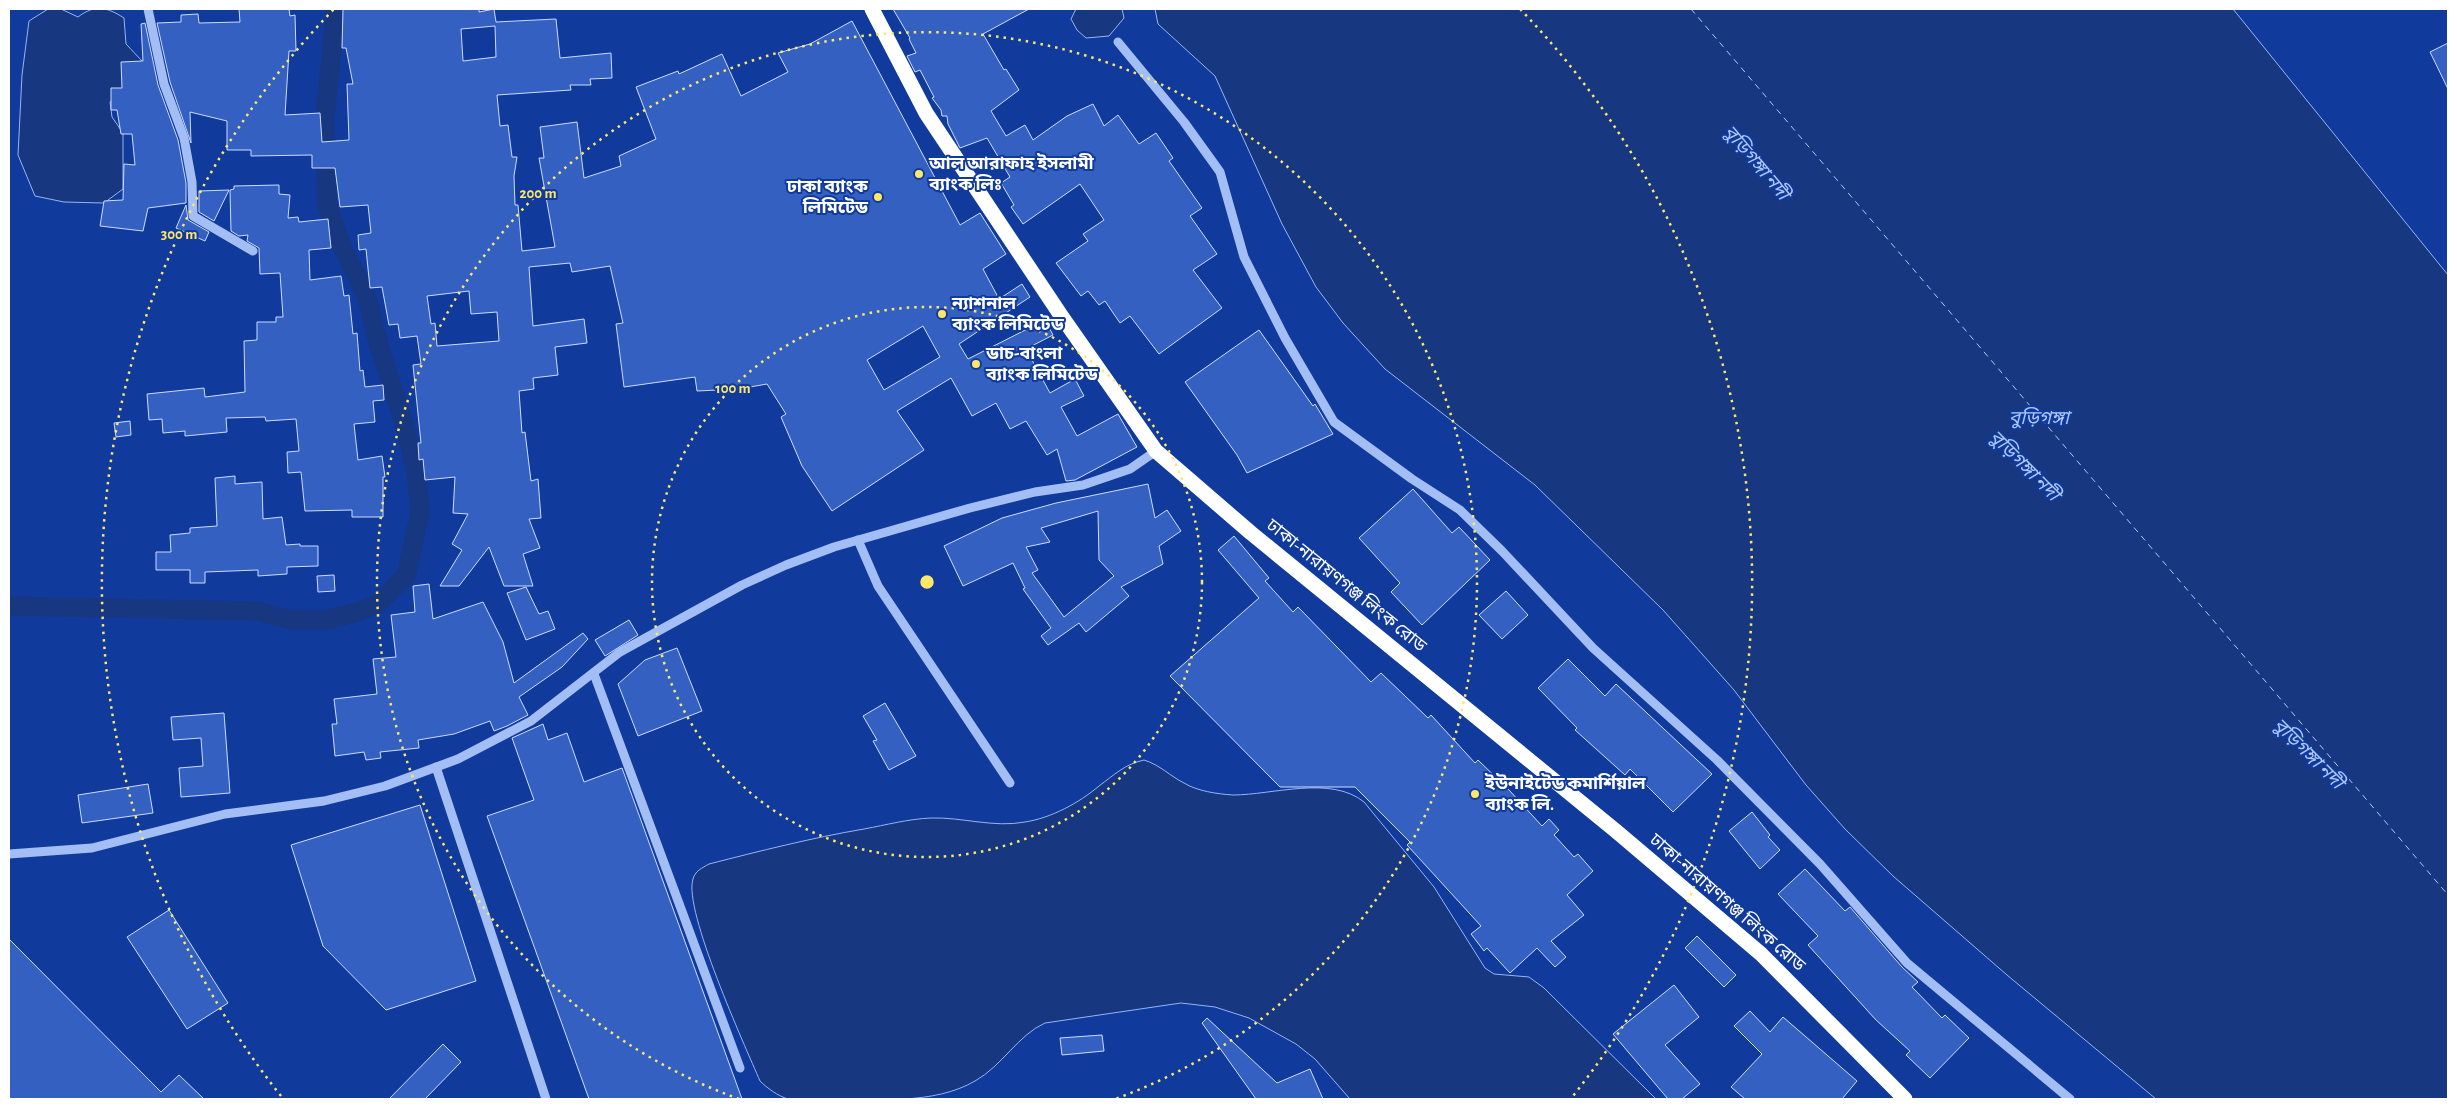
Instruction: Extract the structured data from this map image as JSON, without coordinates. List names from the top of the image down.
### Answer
{
  "streets": {
    "highway": ["ঢাকা-নারায়ণগঞ্জ লিংক রোড"]
  },
  "water": ["বুড়িগঙ্গা নদী", "বুড়িগঙ্গা"],
  "places": [
    "আল আরাফাহ ইসলামী ব্যাংক লিঃ",
    "ঢাকা ব্যাংক লিমিটেড",
    "ন্যাশনাল ব্যাংক লিমিটেড",
    "ডাচ-বাংলা ব্যাংক লিমিটেড",
    "ইউনাইটেড কমার্শিয়াল ব্যাংক লি."
  ],
  "rings": ["200 m", "300 m", "100 m"]
}
